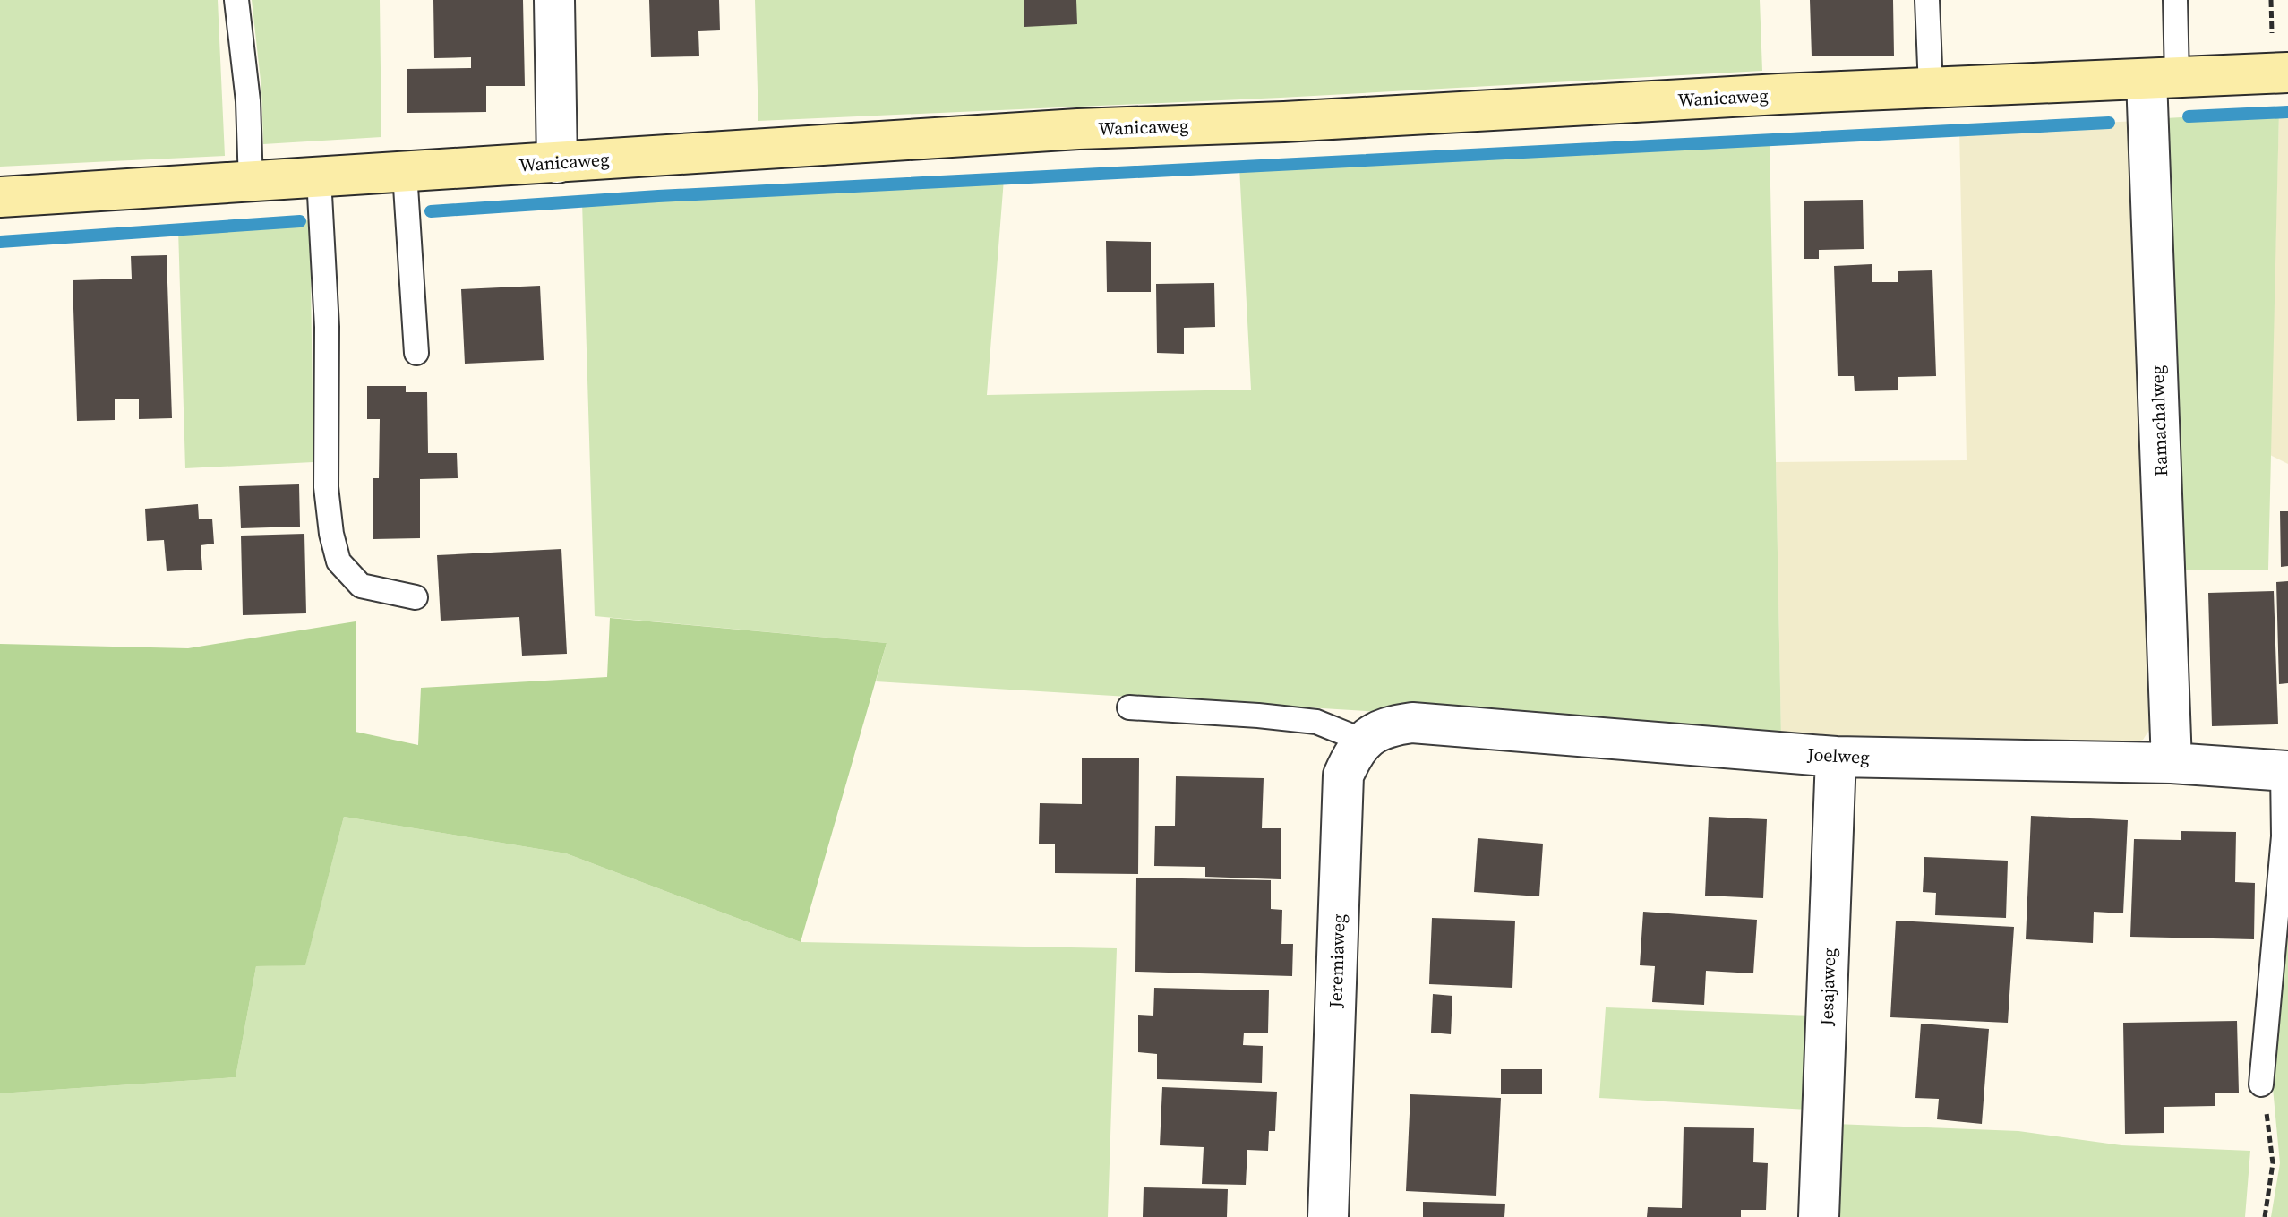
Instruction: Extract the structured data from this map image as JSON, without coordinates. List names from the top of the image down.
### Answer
{
  "streets": {
    "street": [
      "Wanicaweg",
      "Ramachalweg",
      "Joelweg",
      "Jeremiaweg",
      "Jesajaweg"
    ]
  },
  "crossings": [
    ["Wanicaweg", "Ramachalweg"],
    ["Ramachalweg", "Joelweg"],
    ["Joelweg", "Jeremiaweg"],
    ["Joelweg", "Jesajaweg"]
  ]
}
